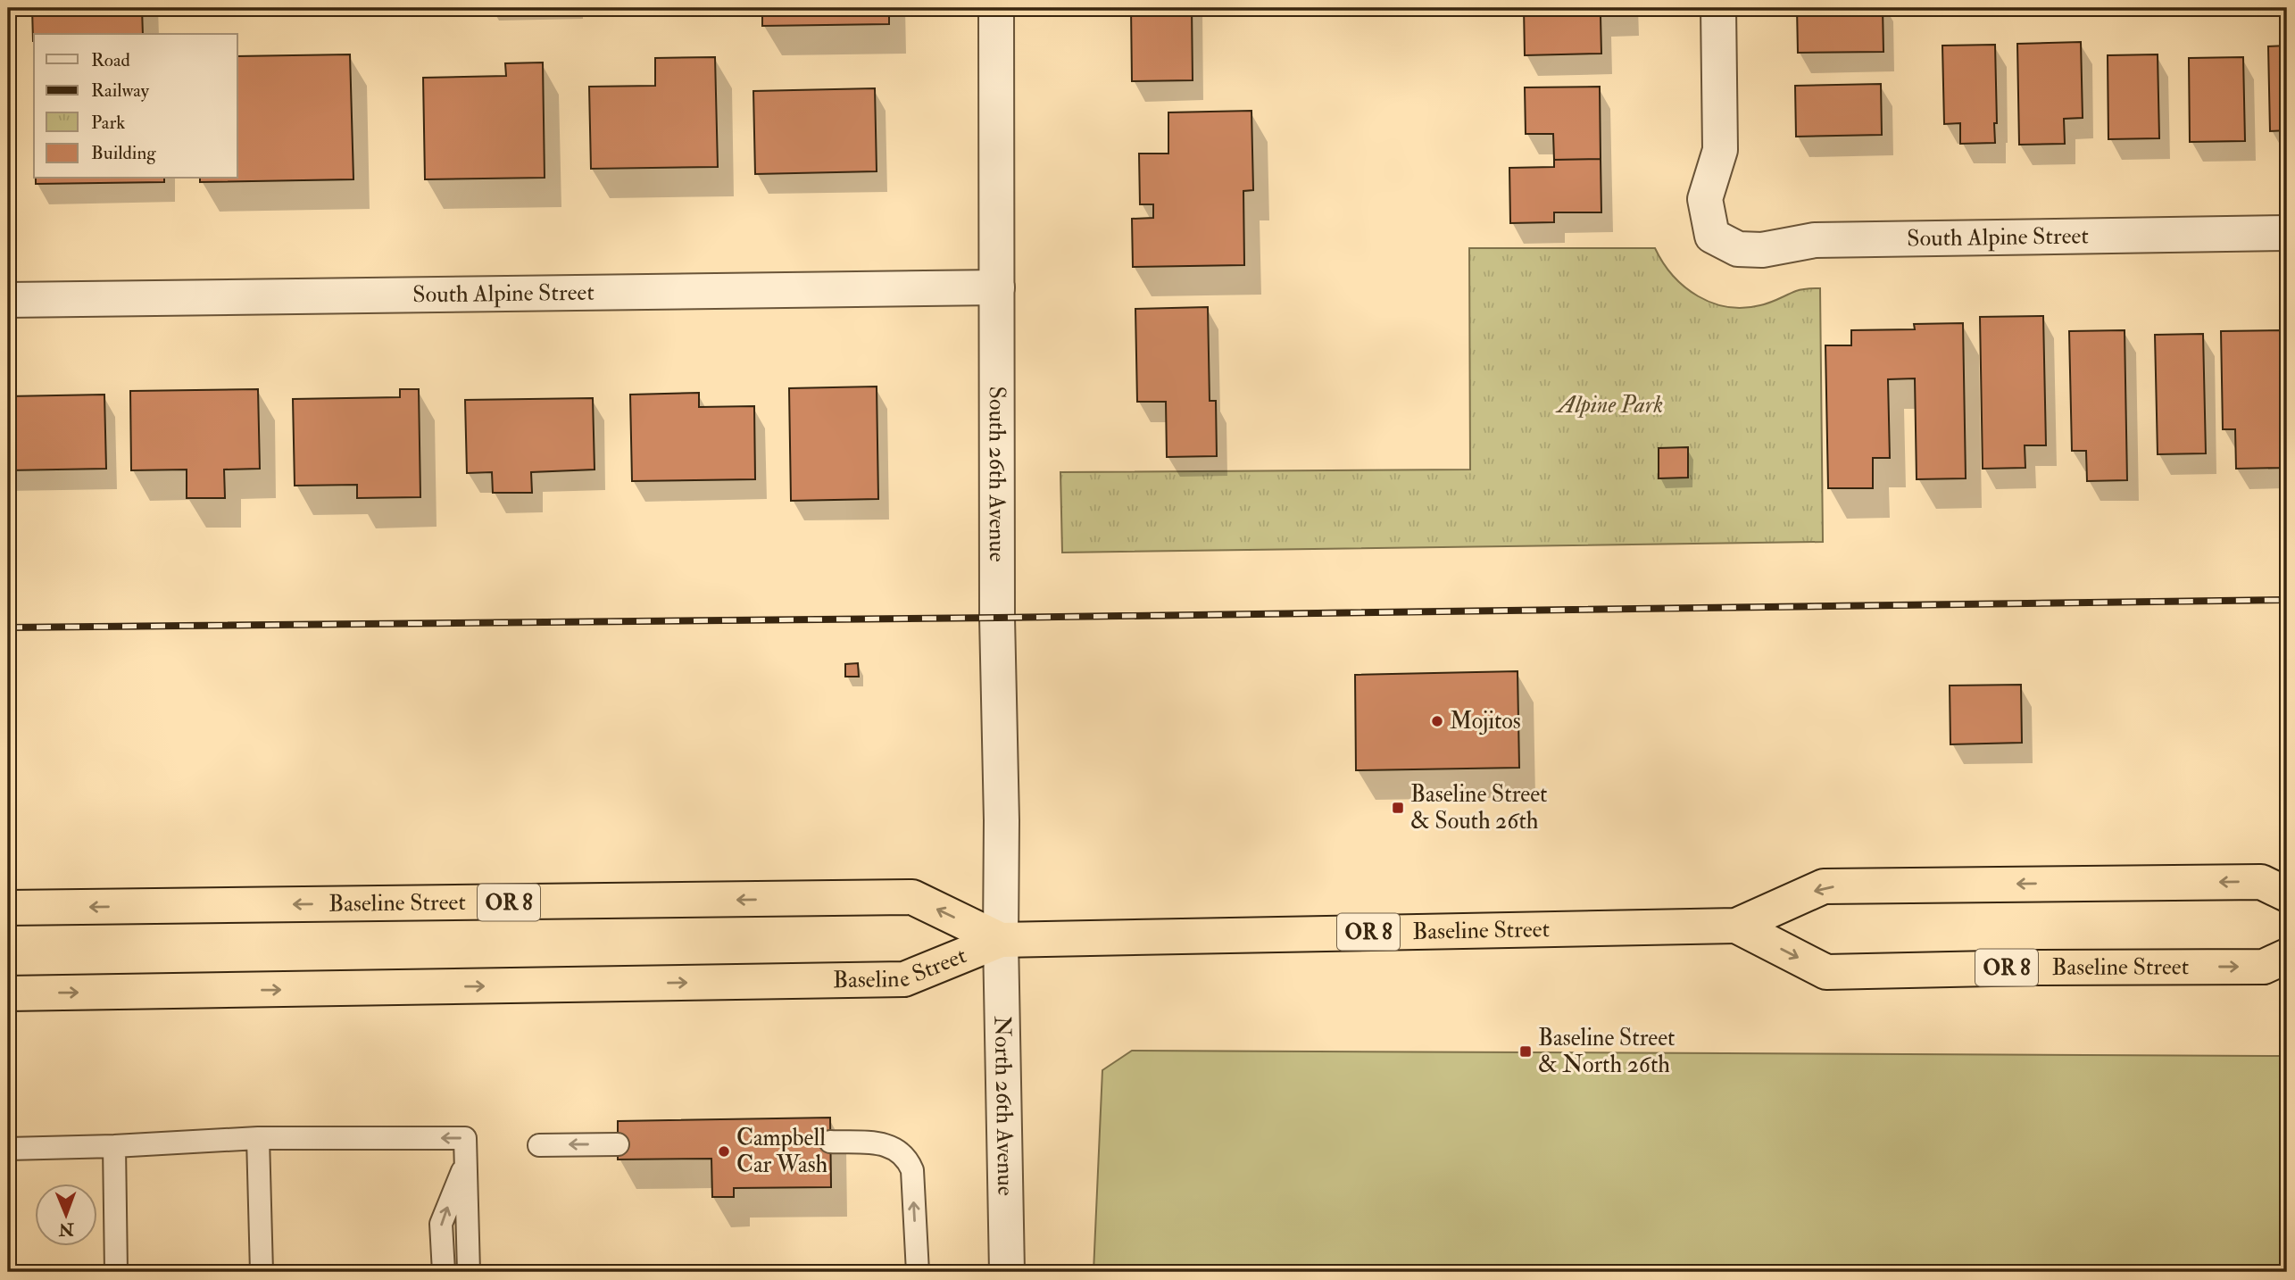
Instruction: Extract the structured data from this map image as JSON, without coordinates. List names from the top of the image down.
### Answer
{
  "streets": {
    "highway": ["OR 8", "Baseline Street"],
    "street": ["South Alpine Street", "South 26th Avenue", "North 26th Avenue"]
  },
  "crossings": [
    ["South Alpine Street", "South 26th Avenue"],
    ["South 26th Avenue", "Baseline Street"],
    ["South 26th Avenue", "North 26th Avenue"],
    ["Baseline Street", "North 26th Avenue"]
  ],
  "parks": ["Alpine Park"],
  "places": {
    "other": ["Mojitos", "Campbell Car Wash"],
    "transit": ["Baseline Street & South 26th", "Baseline Street & North 26th"]
  },
  "legend": [
    "Road",
    "Railway",
    "Park",
    "Building"
  ],
  "north": "bottom"
}
